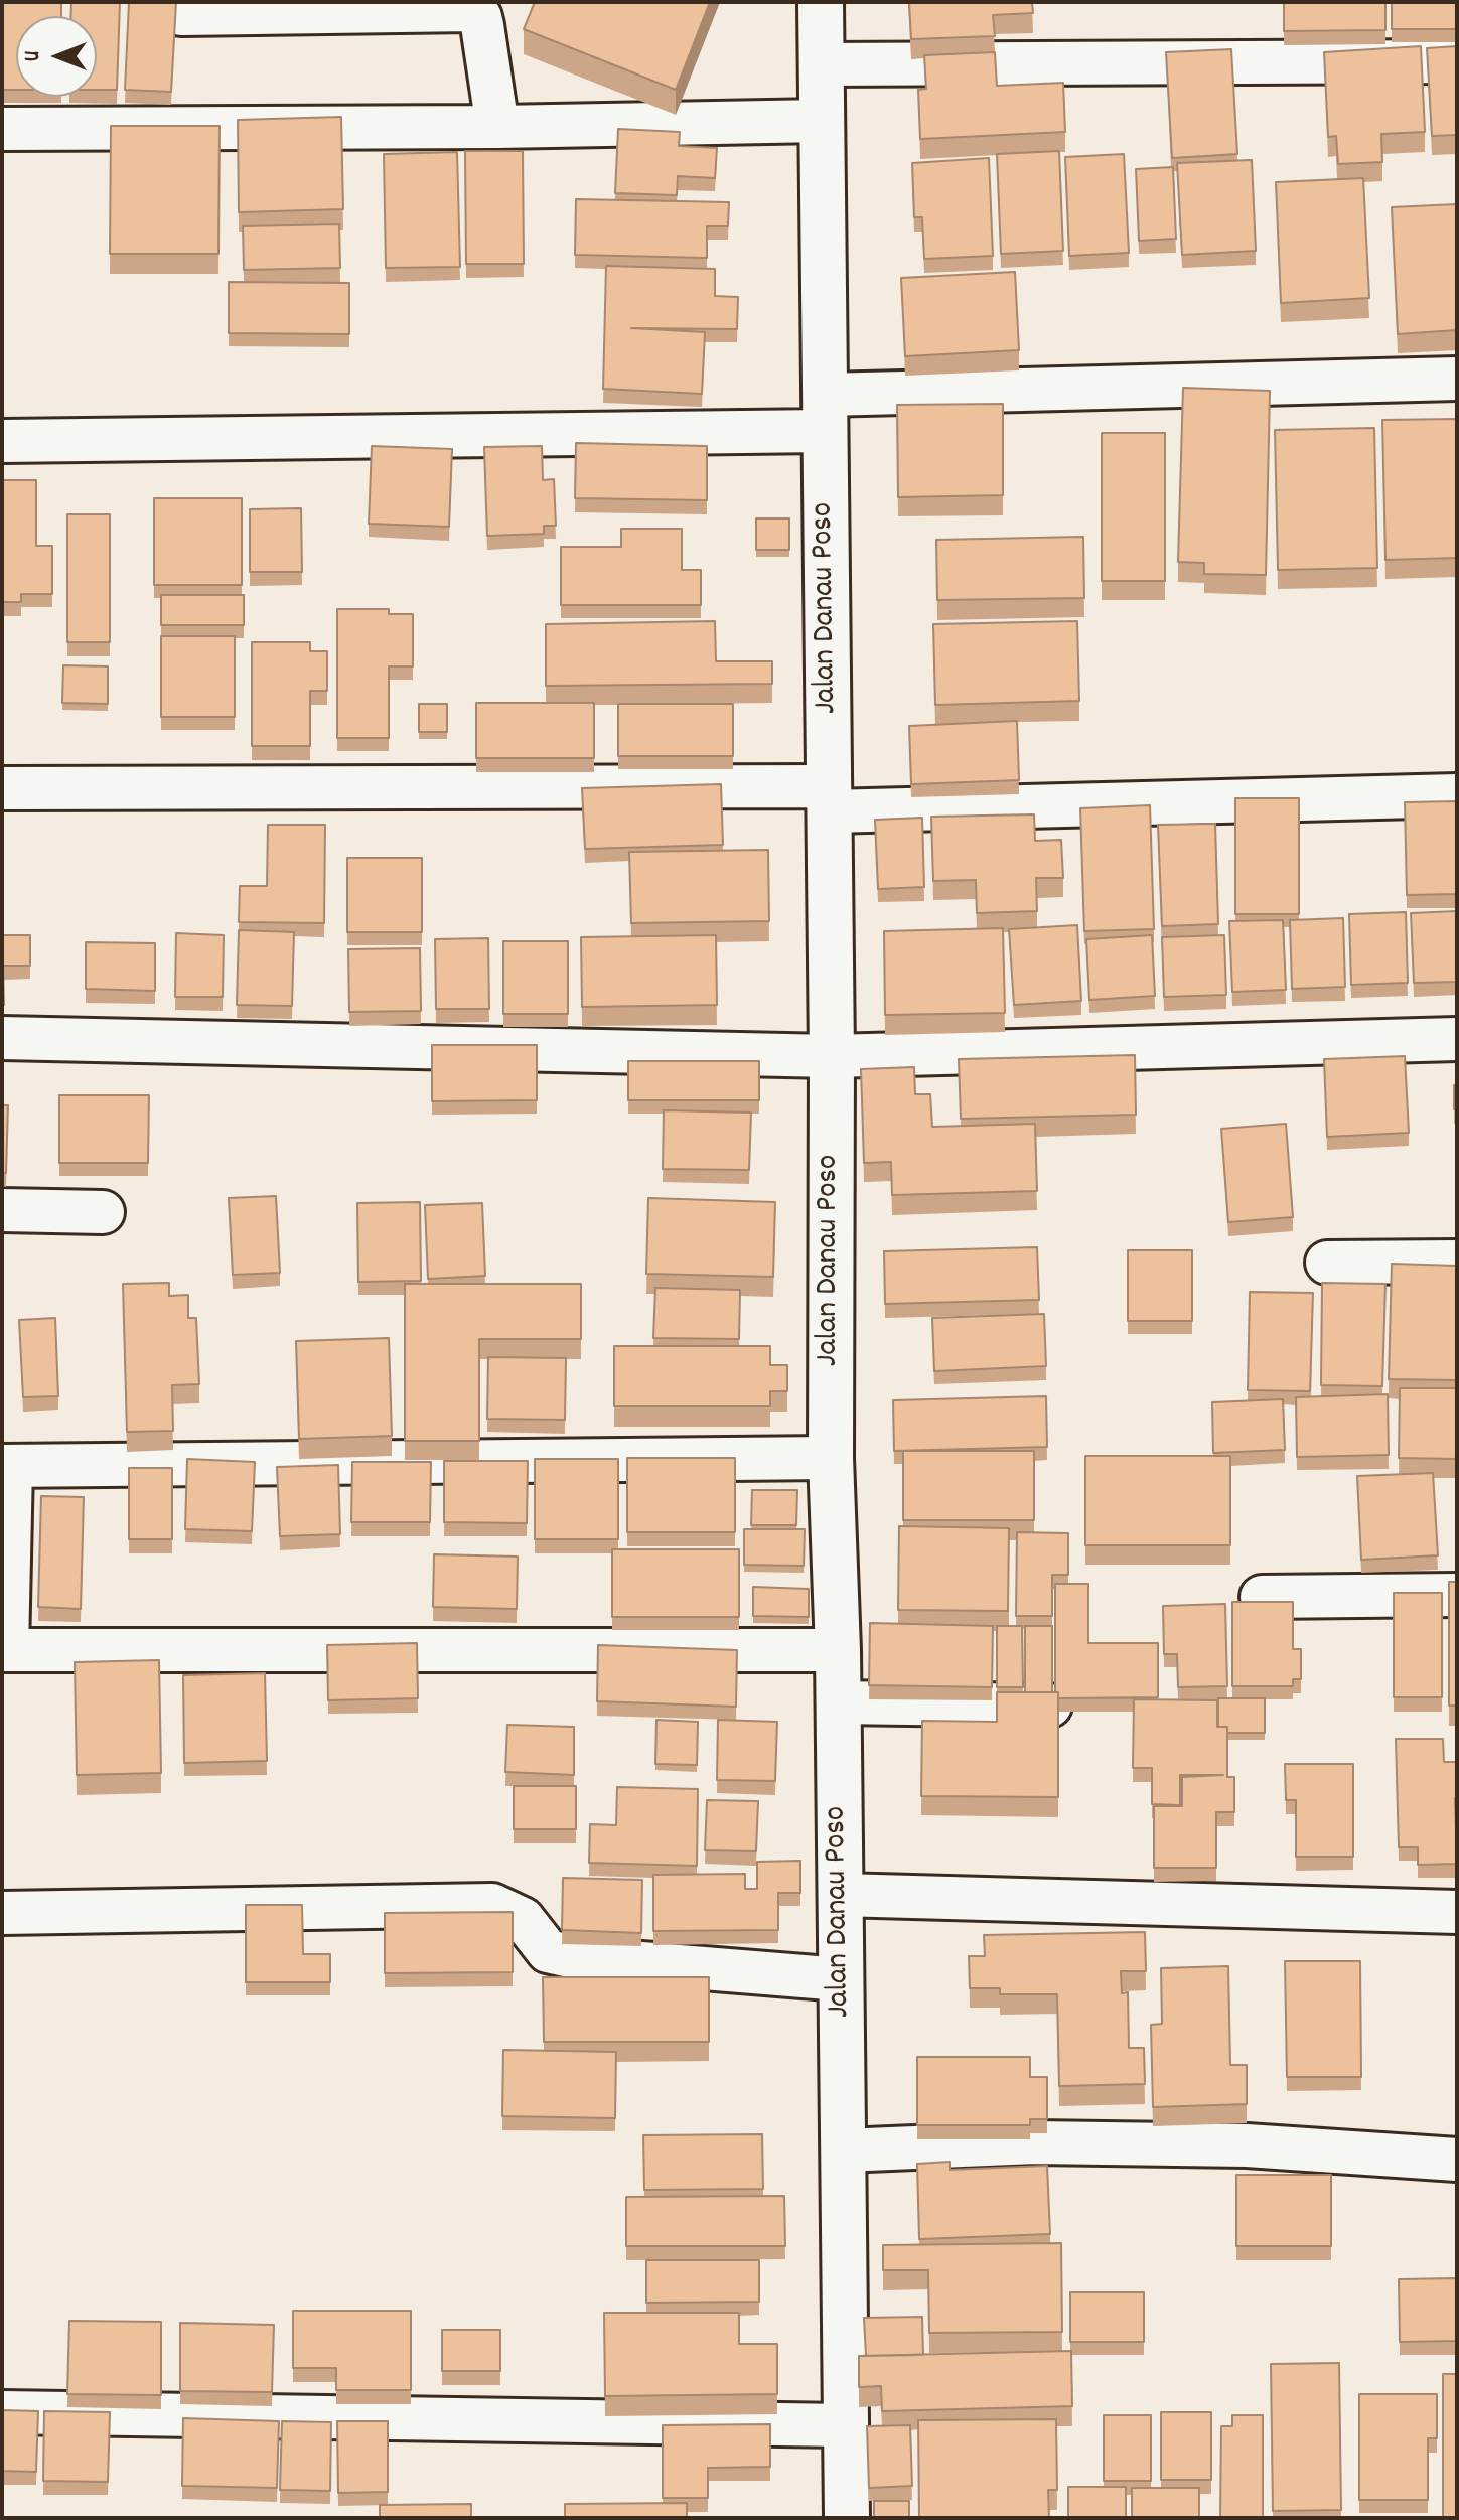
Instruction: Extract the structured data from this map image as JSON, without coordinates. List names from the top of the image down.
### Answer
{
  "streets": {
    "street": ["Jalan Danau Poso"]
  },
  "north": "left"
}
